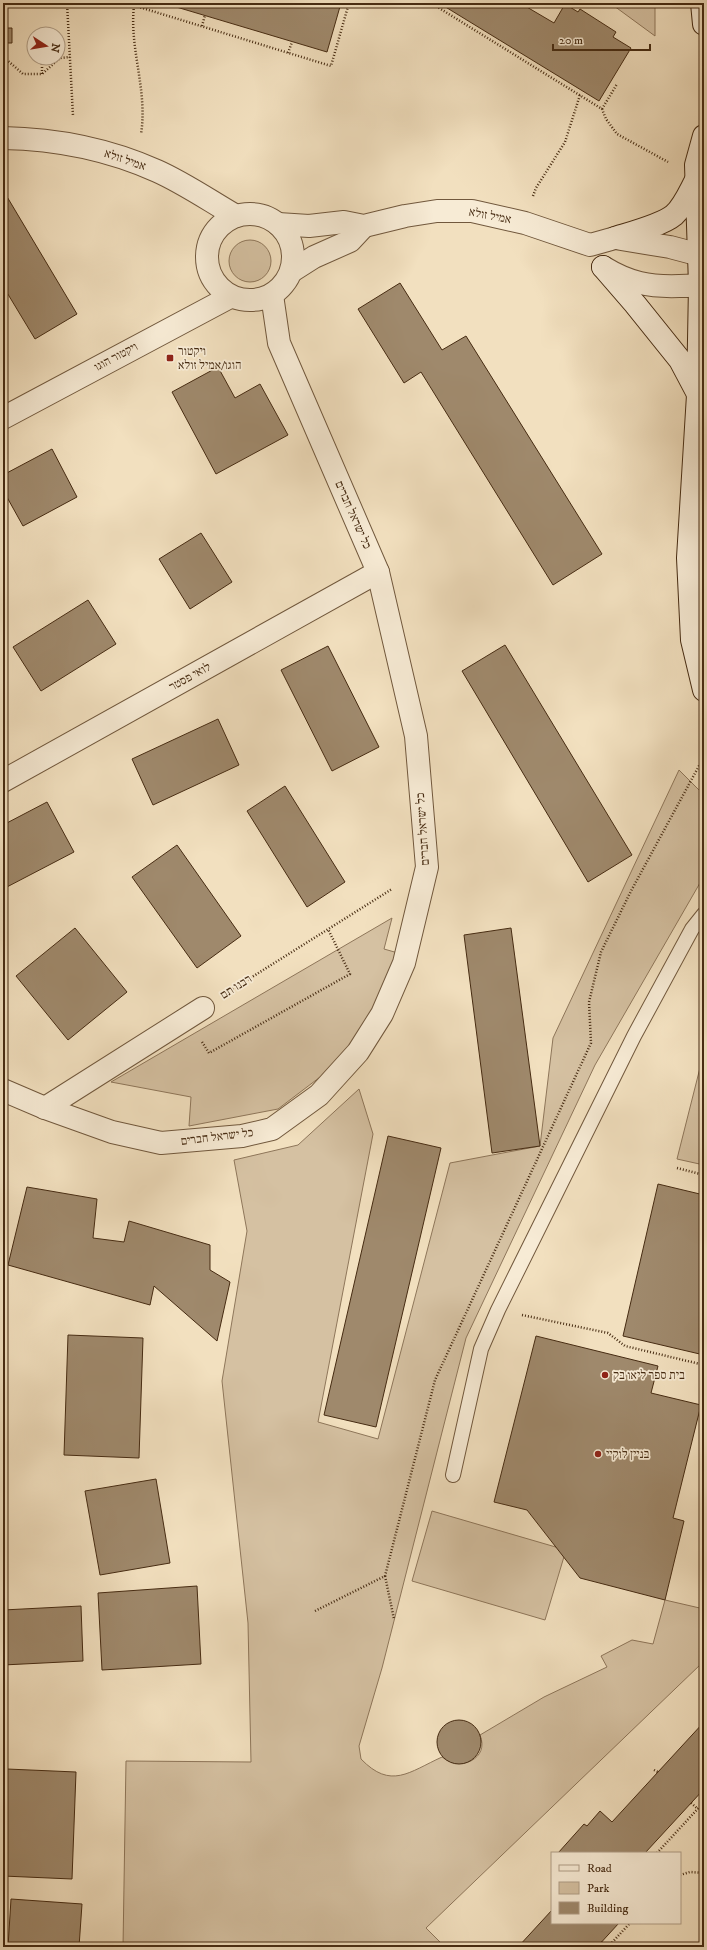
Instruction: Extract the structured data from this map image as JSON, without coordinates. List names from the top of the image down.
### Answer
{
  "streets": {
    "street": [
      "אמיל זולא",
      "ויקטור הוגו",
      "כל ישראל חברים",
      "לואי פסטר"
    ],
    "path": ["רבנו תם"]
  },
  "crossings": [
    ["אמיל זולא", "ויקטור הוגו"],
    ["אמיל זולא", "כל ישראל חברים"],
    ["ויקטור הוגו", "כל ישראל חברים"],
    ["כל ישראל חברים", "לואי פסטר"],
    ["כל ישראל חברים", "רבנו תם"]
  ],
  "places": {
    "transit": ["ויקטור הוגו/אמיל זולא"],
    "other": ["בית ספר ליאו בק", "בניין לוקיי"]
  },
  "legend": ["Road", "Park", "Building"],
  "scale_bar": "20 m",
  "north": "right"
}
